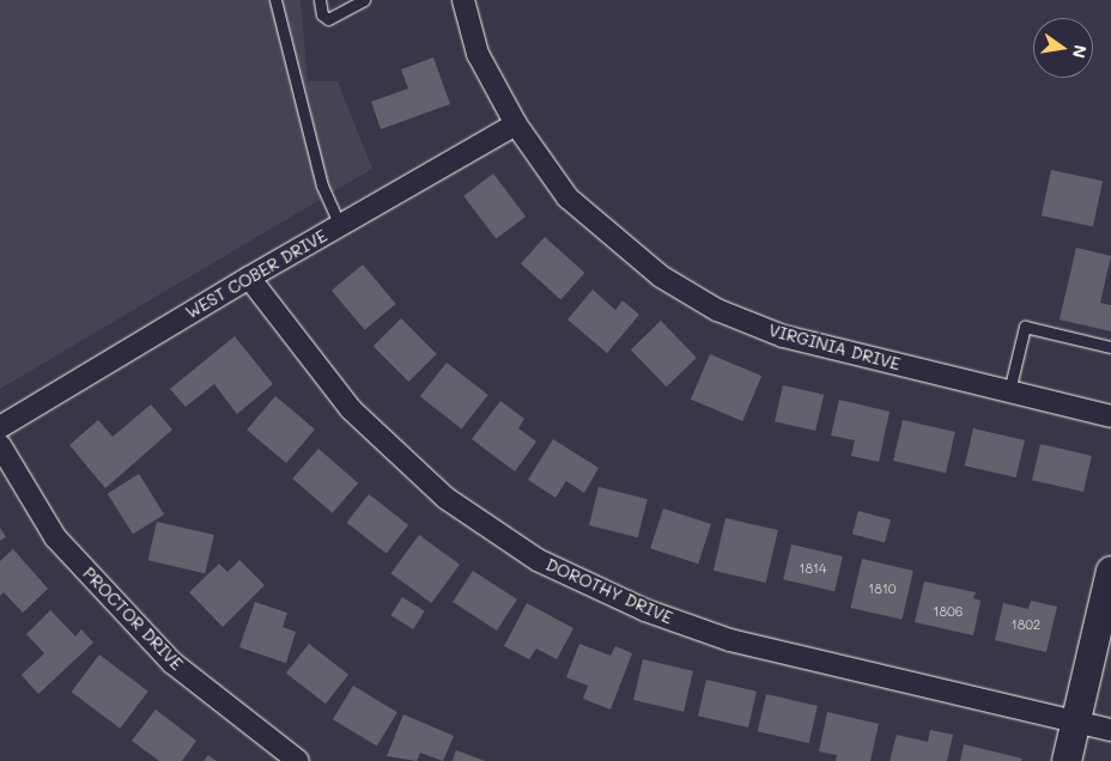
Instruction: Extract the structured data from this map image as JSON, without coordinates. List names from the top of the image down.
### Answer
{
  "streets": {
    "street": [
      "WEST COBER DRIVE",
      "VIRGINIA DRIVE",
      "DOROTHY DRIVE",
      "PROCTOR DRIVE"
    ]
  },
  "crossings": [
    ["WEST COBER DRIVE", "VIRGINIA DRIVE"],
    ["WEST COBER DRIVE", "DOROTHY DRIVE"]
  ],
  "house_numbers": [
    "1814",
    "1810",
    "1806",
    "1802"
  ],
  "north": "right"
}
